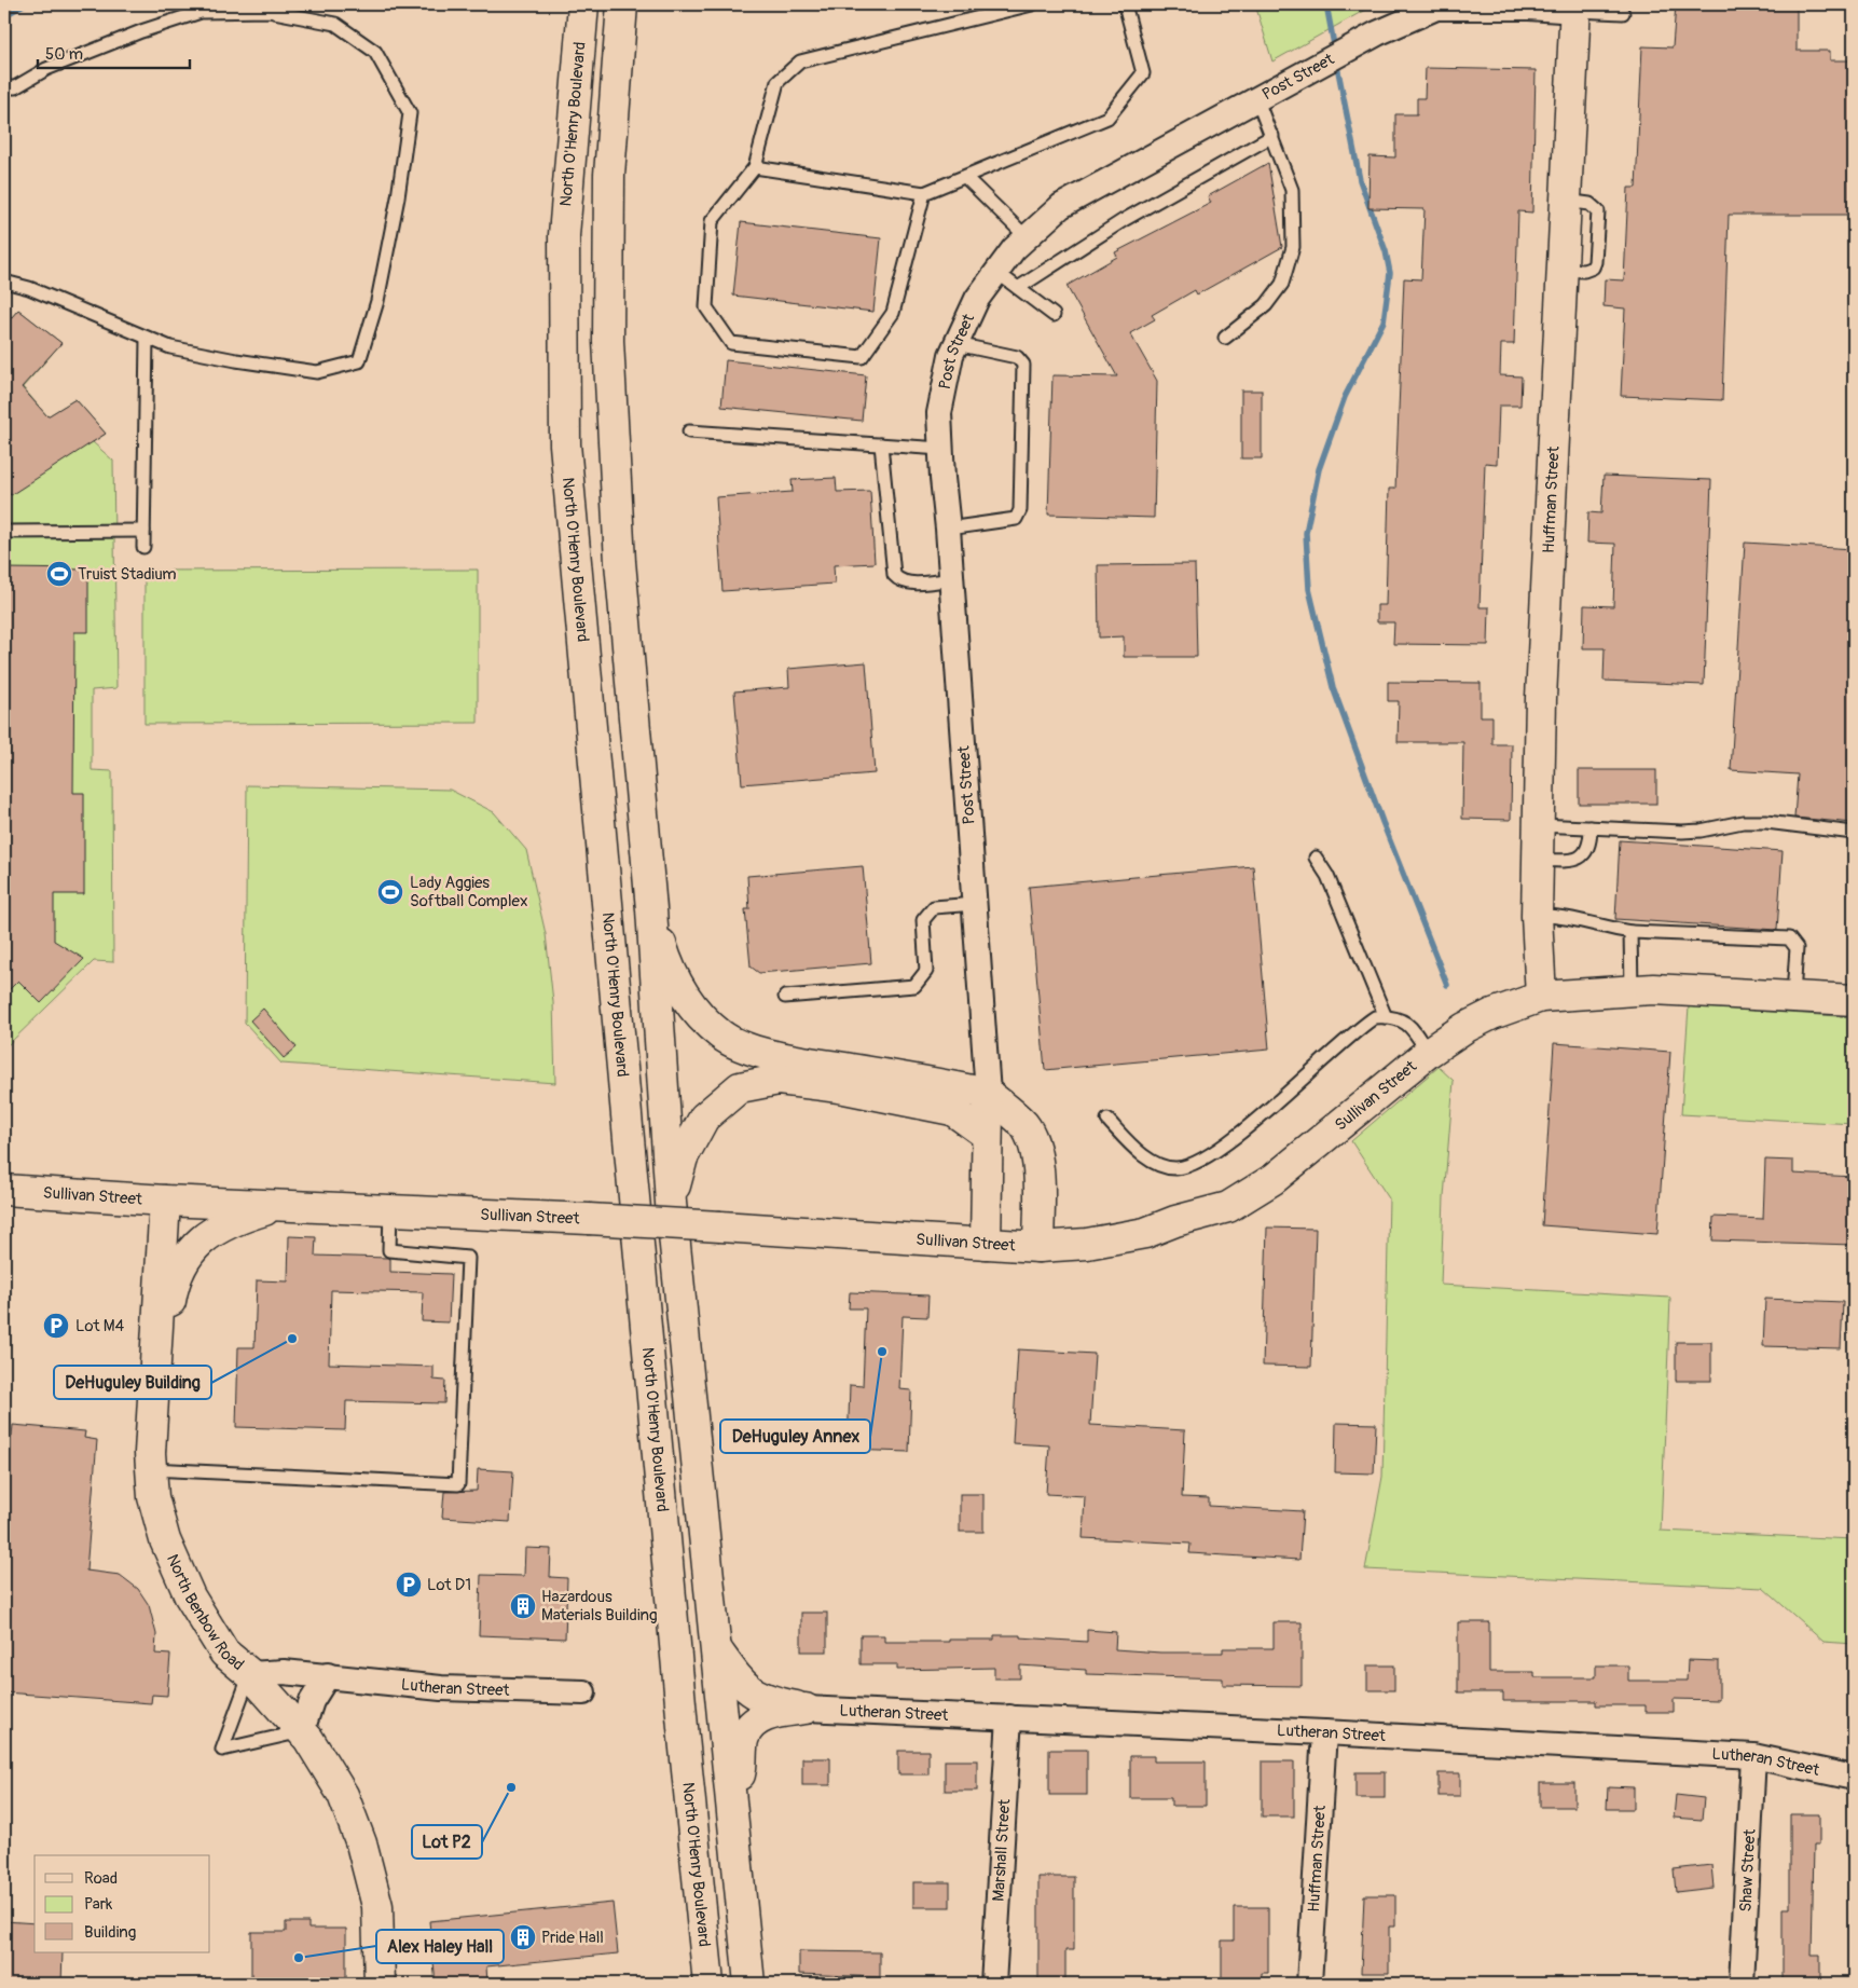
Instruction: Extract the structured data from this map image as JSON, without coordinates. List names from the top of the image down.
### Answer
{
  "streets": {
    "main road": [
      "Post Street",
      "North O'Henry Boulevard",
      "Huffman Street",
      "Sullivan Street",
      "North Benbow Road"
    ],
    "street": ["Lutheran Street", "Marshall Street", "Shaw Street"]
  },
  "crossings": [
    ["Post Street", "Huffman Street"],
    ["Post Street", "Sullivan Street"],
    ["Huffman Street", "Sullivan Street"],
    ["Huffman Street", "Lutheran Street"],
    ["Sullivan Street", "North Benbow Road"],
    ["North Benbow Road", "Lutheran Street"],
    ["Lutheran Street", "Marshall Street"],
    ["Lutheran Street", "Shaw Street"]
  ],
  "places": {
    "sports": ["Truist Stadium", "Lady Aggies Softball Complex"],
    "parking": ["Lot M4", "Lot D1"],
    "other": [
      "DeHuguley Building",
      "DeHuguley Annex",
      "Lot P2",
      "Alex Haley Hall"
    ],
    "building": ["Hazardous Materials Building", "Pride Hall"]
  },
  "legend": ["Road", "Park", "Building"],
  "scale_bar": "50 m"
}
